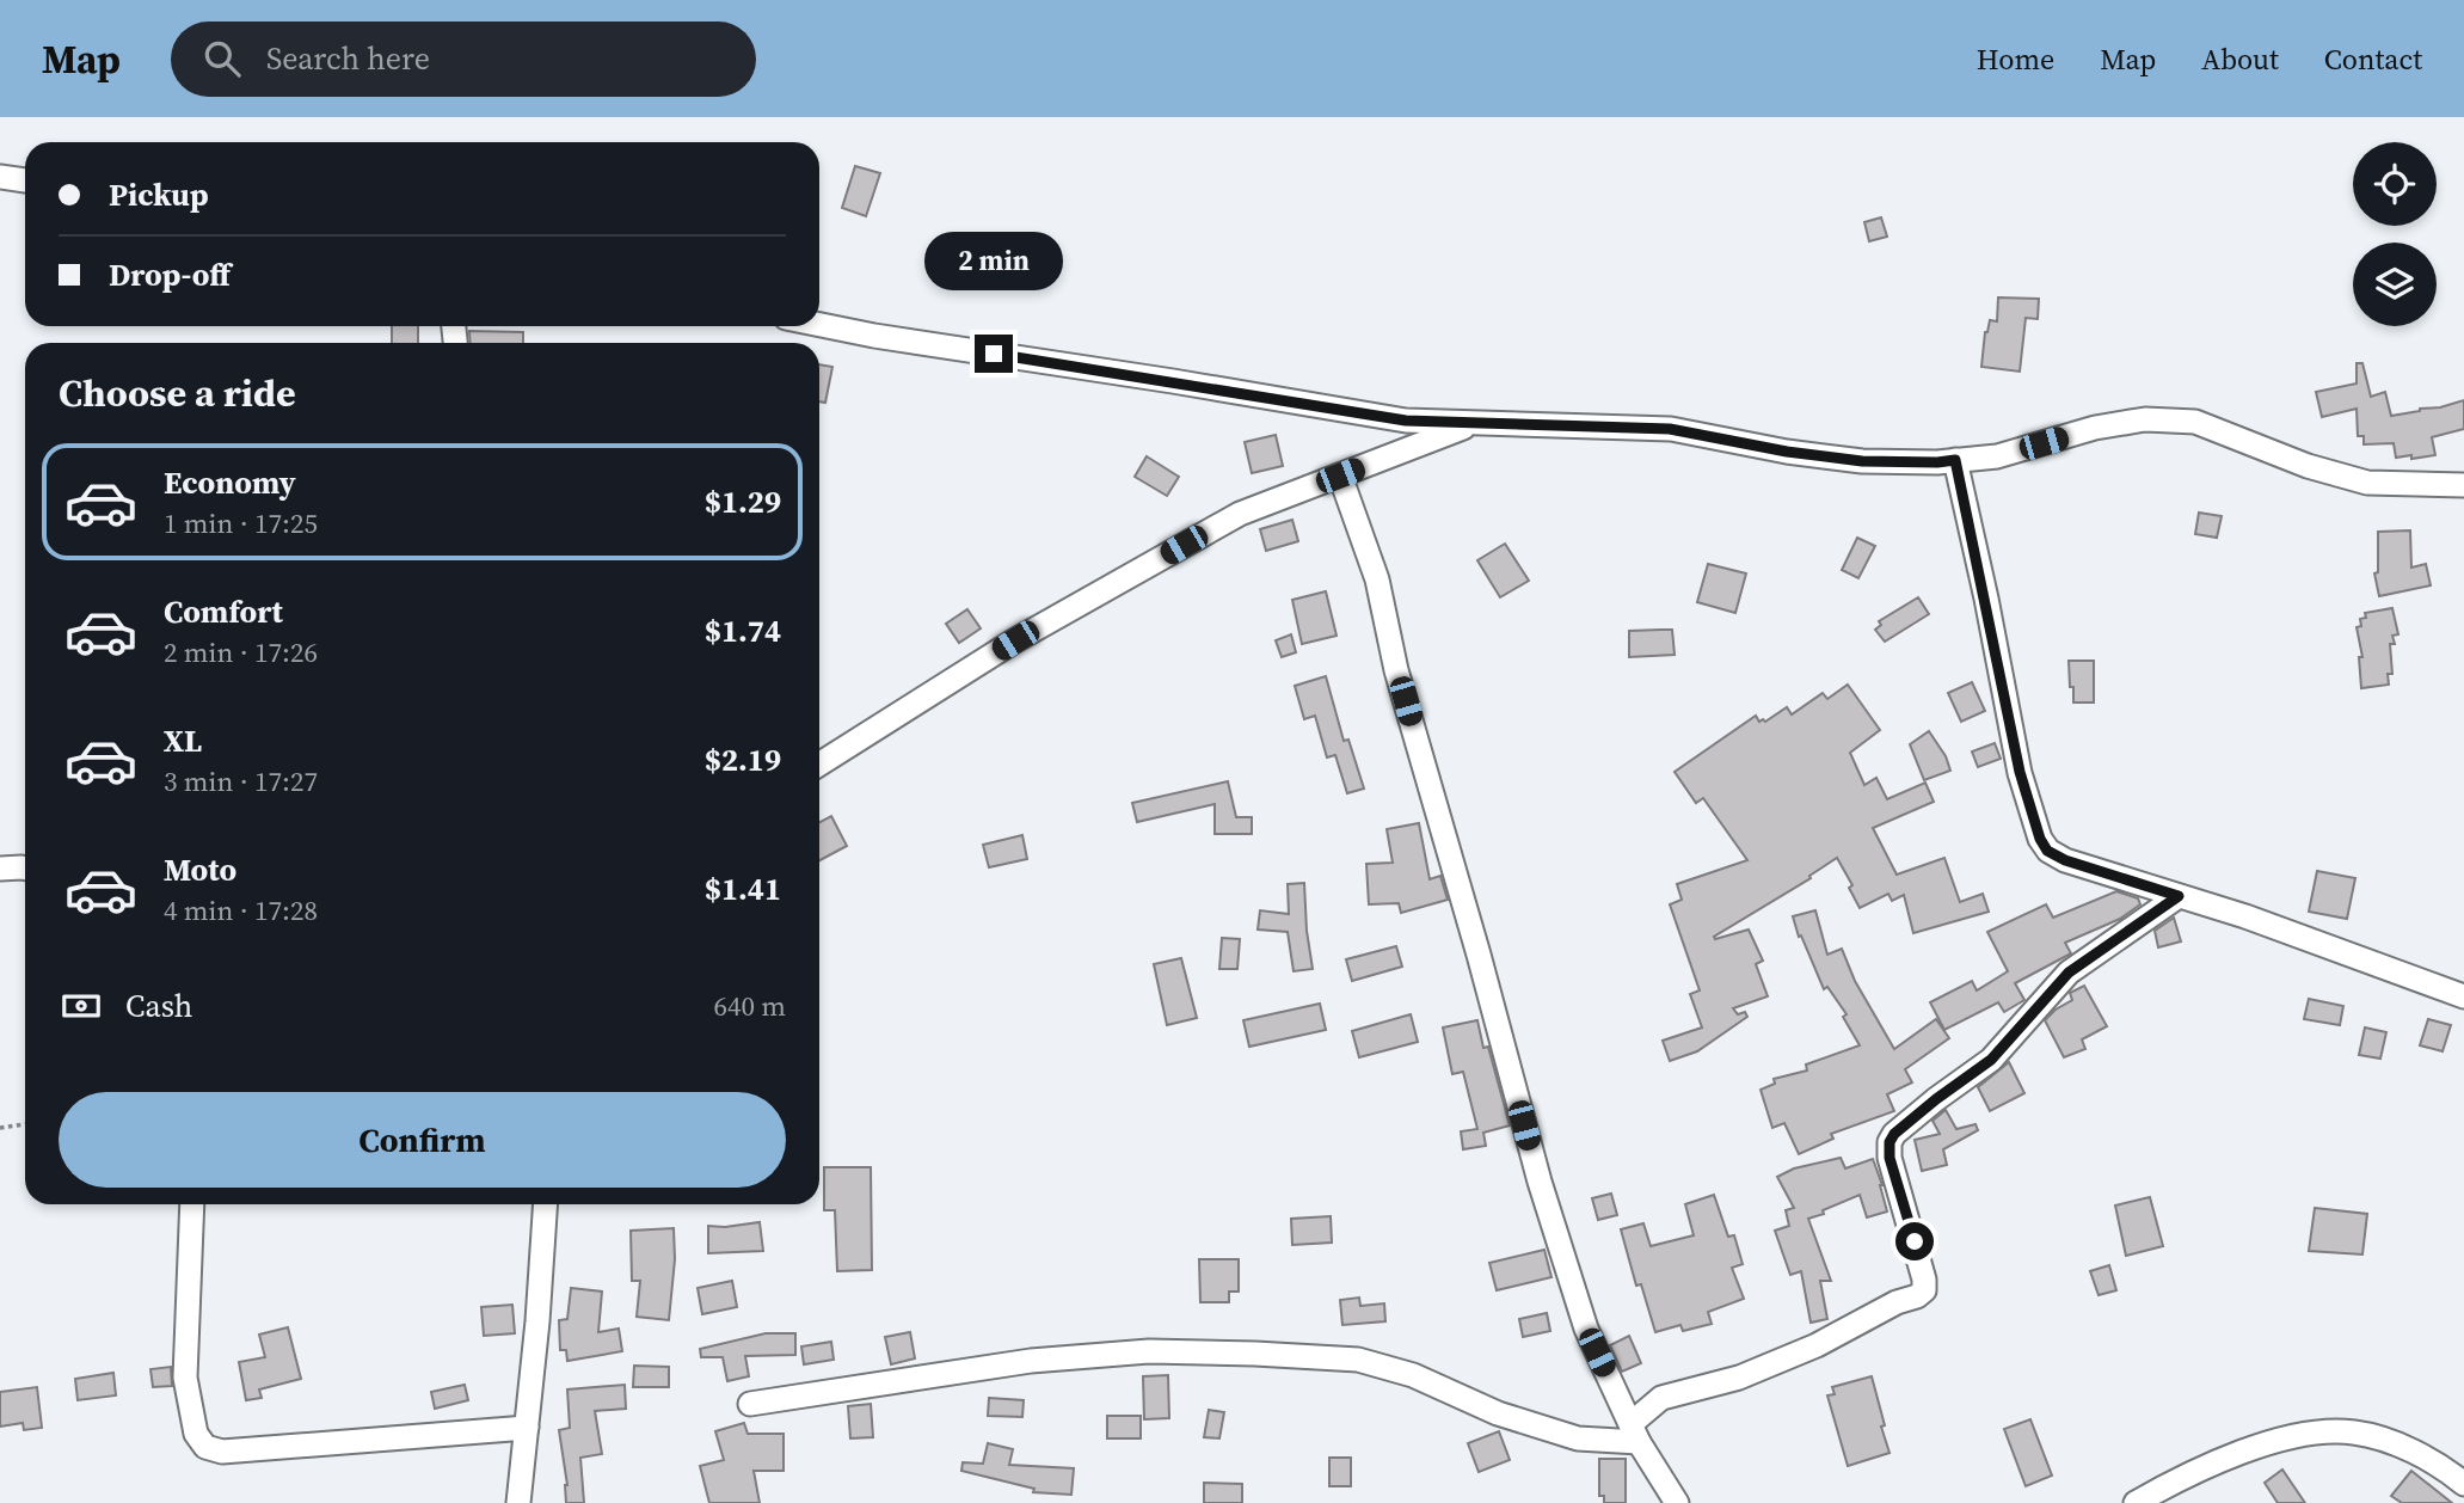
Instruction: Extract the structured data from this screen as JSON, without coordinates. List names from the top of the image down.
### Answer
{
  "page": {
    "header": "Map",
    "search": "Search here",
    "nav": [
      "Home",
      "Map",
      "About",
      "Contact"
    ],
    "banner": ["Pickup", "Drop-off"],
    "bubble": "2 min",
    "heading": "Choose a ride",
    "list": [
      {
        "name": "Economy",
        "note": "1 min · 17:25",
        "value": "$1.29"
      },
      {
        "name": "Comfort",
        "note": "2 min · 17:26",
        "value": "$1.74"
      },
      {
        "name": "XL",
        "note": "3 min · 17:27",
        "value": "$2.19"
      },
      {
        "name": "Moto",
        "note": "4 min · 17:28",
        "value": "$1.41"
      }
    ],
    "pay": ["Cash", "640 m"],
    "buttons": "Confirm"
  }
}
